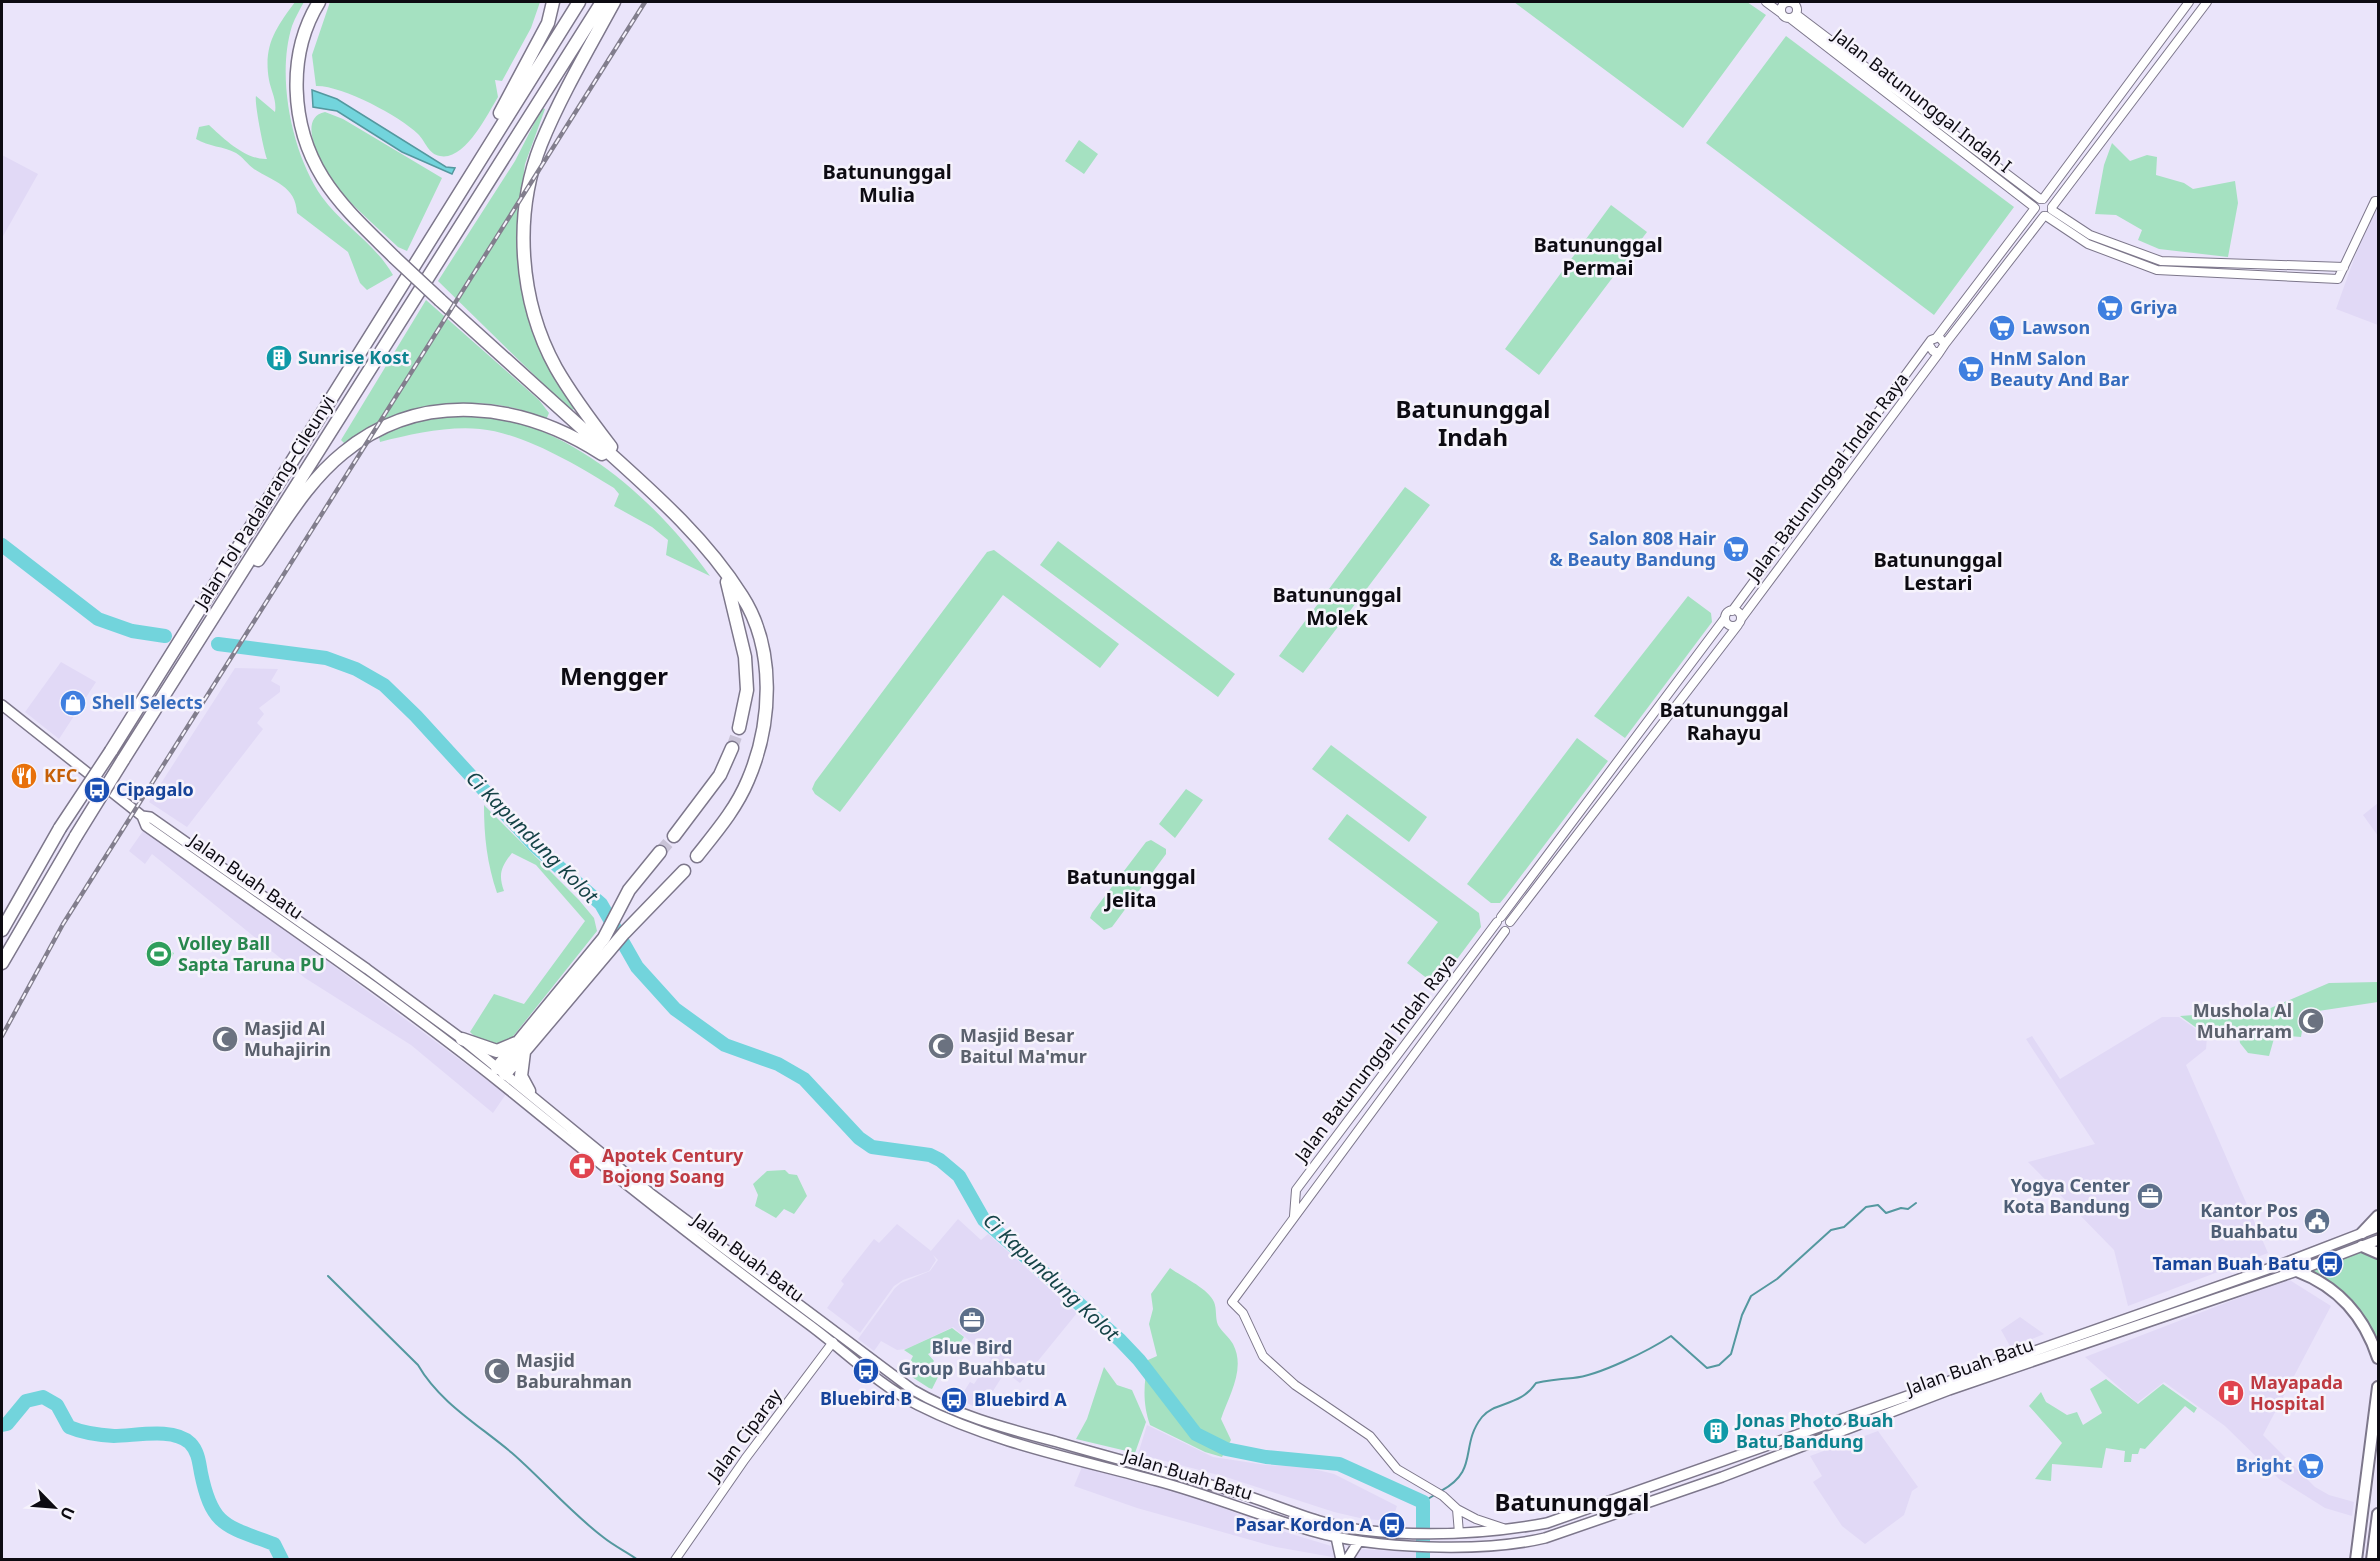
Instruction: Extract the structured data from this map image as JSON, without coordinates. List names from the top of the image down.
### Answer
{
  "streets": {
    "highway": ["Jalan Tol Padalarang–Cileunyi"],
    "main road": ["Jalan Buah Batu"],
    "street": ["Jalan Batununggal Indah I", "Jalan Batununggal Indah Raya", "Jalan Ciparay"]
  },
  "crossings": [
    ["Jalan Buah Batu", "Jalan Ciparay"]
  ],
  "districts": [
    "Batununggal Mulia",
    "Batununggal Permai",
    "Batununggal Indah",
    "Batununggal Lestari",
    "Batununggal Molek",
    "Mengger",
    "Batununggal Rahayu",
    "Batununggal Jelita",
    "Batununggal"
  ],
  "water": ["Ci Kapundung Kolot"],
  "places": {
    "supermarket": [
      "Griya",
      "Lawson",
      "HnM Salon Beauty And Bar",
      "Salon 808 Hair & Beauty Bandung",
      "Bright"
    ],
    "building": ["Sunrise Kost", "Jonas Photo Buah Batu Bandung"],
    "shop": ["Shell Selects"],
    "restaurant": ["KFC"],
    "bus stop": [
      "Cipagalo",
      "Taman Buah Batu",
      "Bluebird B",
      "Bluebird A",
      "Pasar Kordon A"
    ],
    "sports": ["Volley Ball Sapta Taruna PU"],
    "mosque": [
      "Mushola Al Muharram",
      "Masjid Al Muhajirin",
      "Masjid Besar Baitul Ma'mur",
      "Masjid Baburahman"
    ],
    "pharmacy": ["Apotek Century Bojong Soang"],
    "office": ["Yogya Center Kota Bandung", "Blue Bird Group Buahbatu"],
    "public building": ["Kantor Pos Buahbatu"],
    "hospital": ["Mayapada Hospital"]
  },
  "north": "bottom right"
}
